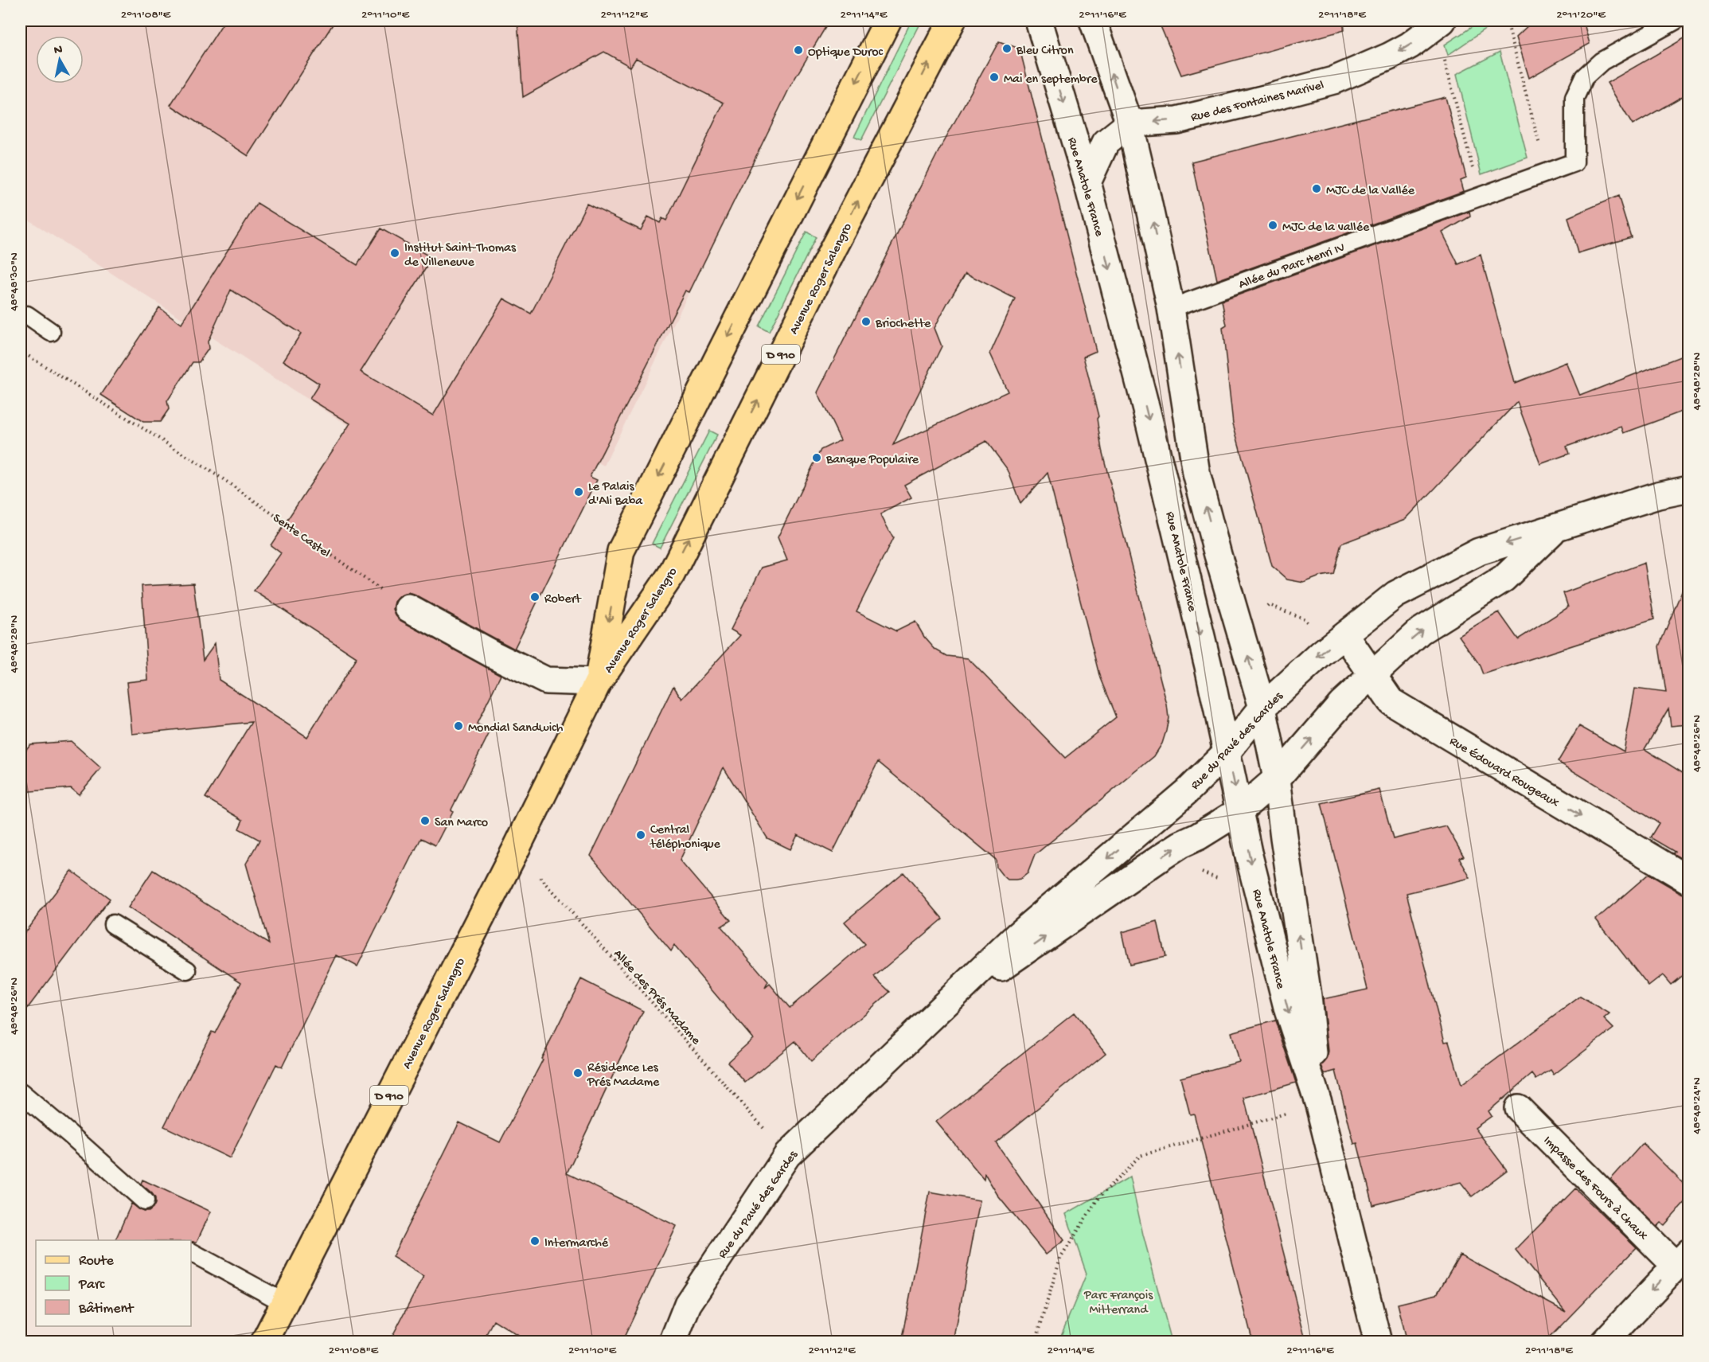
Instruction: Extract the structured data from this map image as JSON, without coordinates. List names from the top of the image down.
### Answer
{
  "streets": {
    "main road": [
      "Rue des Fontaines Marivel",
      "Rue Anatole France",
      "Avenue Roger Salengro",
      "D 910",
      "Rue du Pavé des Gardes",
      "Rue Édouard Rougeaux",
      "Impasse des Fours à Chaux"
    ],
    "lane": ["Allée du Parc Henri IV"],
    "path": ["Sente Castel", "Allée des Prés Madame"]
  },
  "crossings": [
    ["Rue des Fontaines Marivel", "Rue Anatole France"],
    ["Rue Anatole France", "Allée du Parc Henri IV"],
    ["Rue Anatole France", "Rue du Pavé des Gardes"],
    ["Avenue Roger Salengro", "Allée des Prés Madame"],
    ["Rue du Pavé des Gardes", "Rue Édouard Rougeaux"],
    ["Rue du Pavé des Gardes", "Allée des Prés Madame"]
  ],
  "one_way": ["Rue des Fontaines Marivel", "Rue Édouard Rougeaux"],
  "parks": ["Parc François Mitterrand"],
  "places": [
    "Bleu Citron",
    "Optique Duroc",
    "Mai en septembre",
    "MJC de la Vallée",
    "MJC de la vallée",
    "Institut Saint-Thomas de Villeneuve",
    "Briochette",
    "Banque Populaire",
    "Le Palais d'Ali Baba",
    "Robert",
    "Mondial Sandwich",
    "San Marco",
    "Central téléphonique",
    "Résidence Les Prés Madame",
    "Intermarché"
  ],
  "legend": ["Route", "Parc", "Bâtiment"],
  "north": "top",
  "coordinates": [
    "2°11'08\"E",
    "2°11'10\"E",
    "2°11'12\"E",
    "2°11'14\"E",
    "2°11'16\"E",
    "2°11'18\"E",
    "2°11'20\"E",
    "48°48'30\"N",
    "48°48'28\"N",
    "48°48'26\"N",
    "48°48'24\"N"
  ]
}
